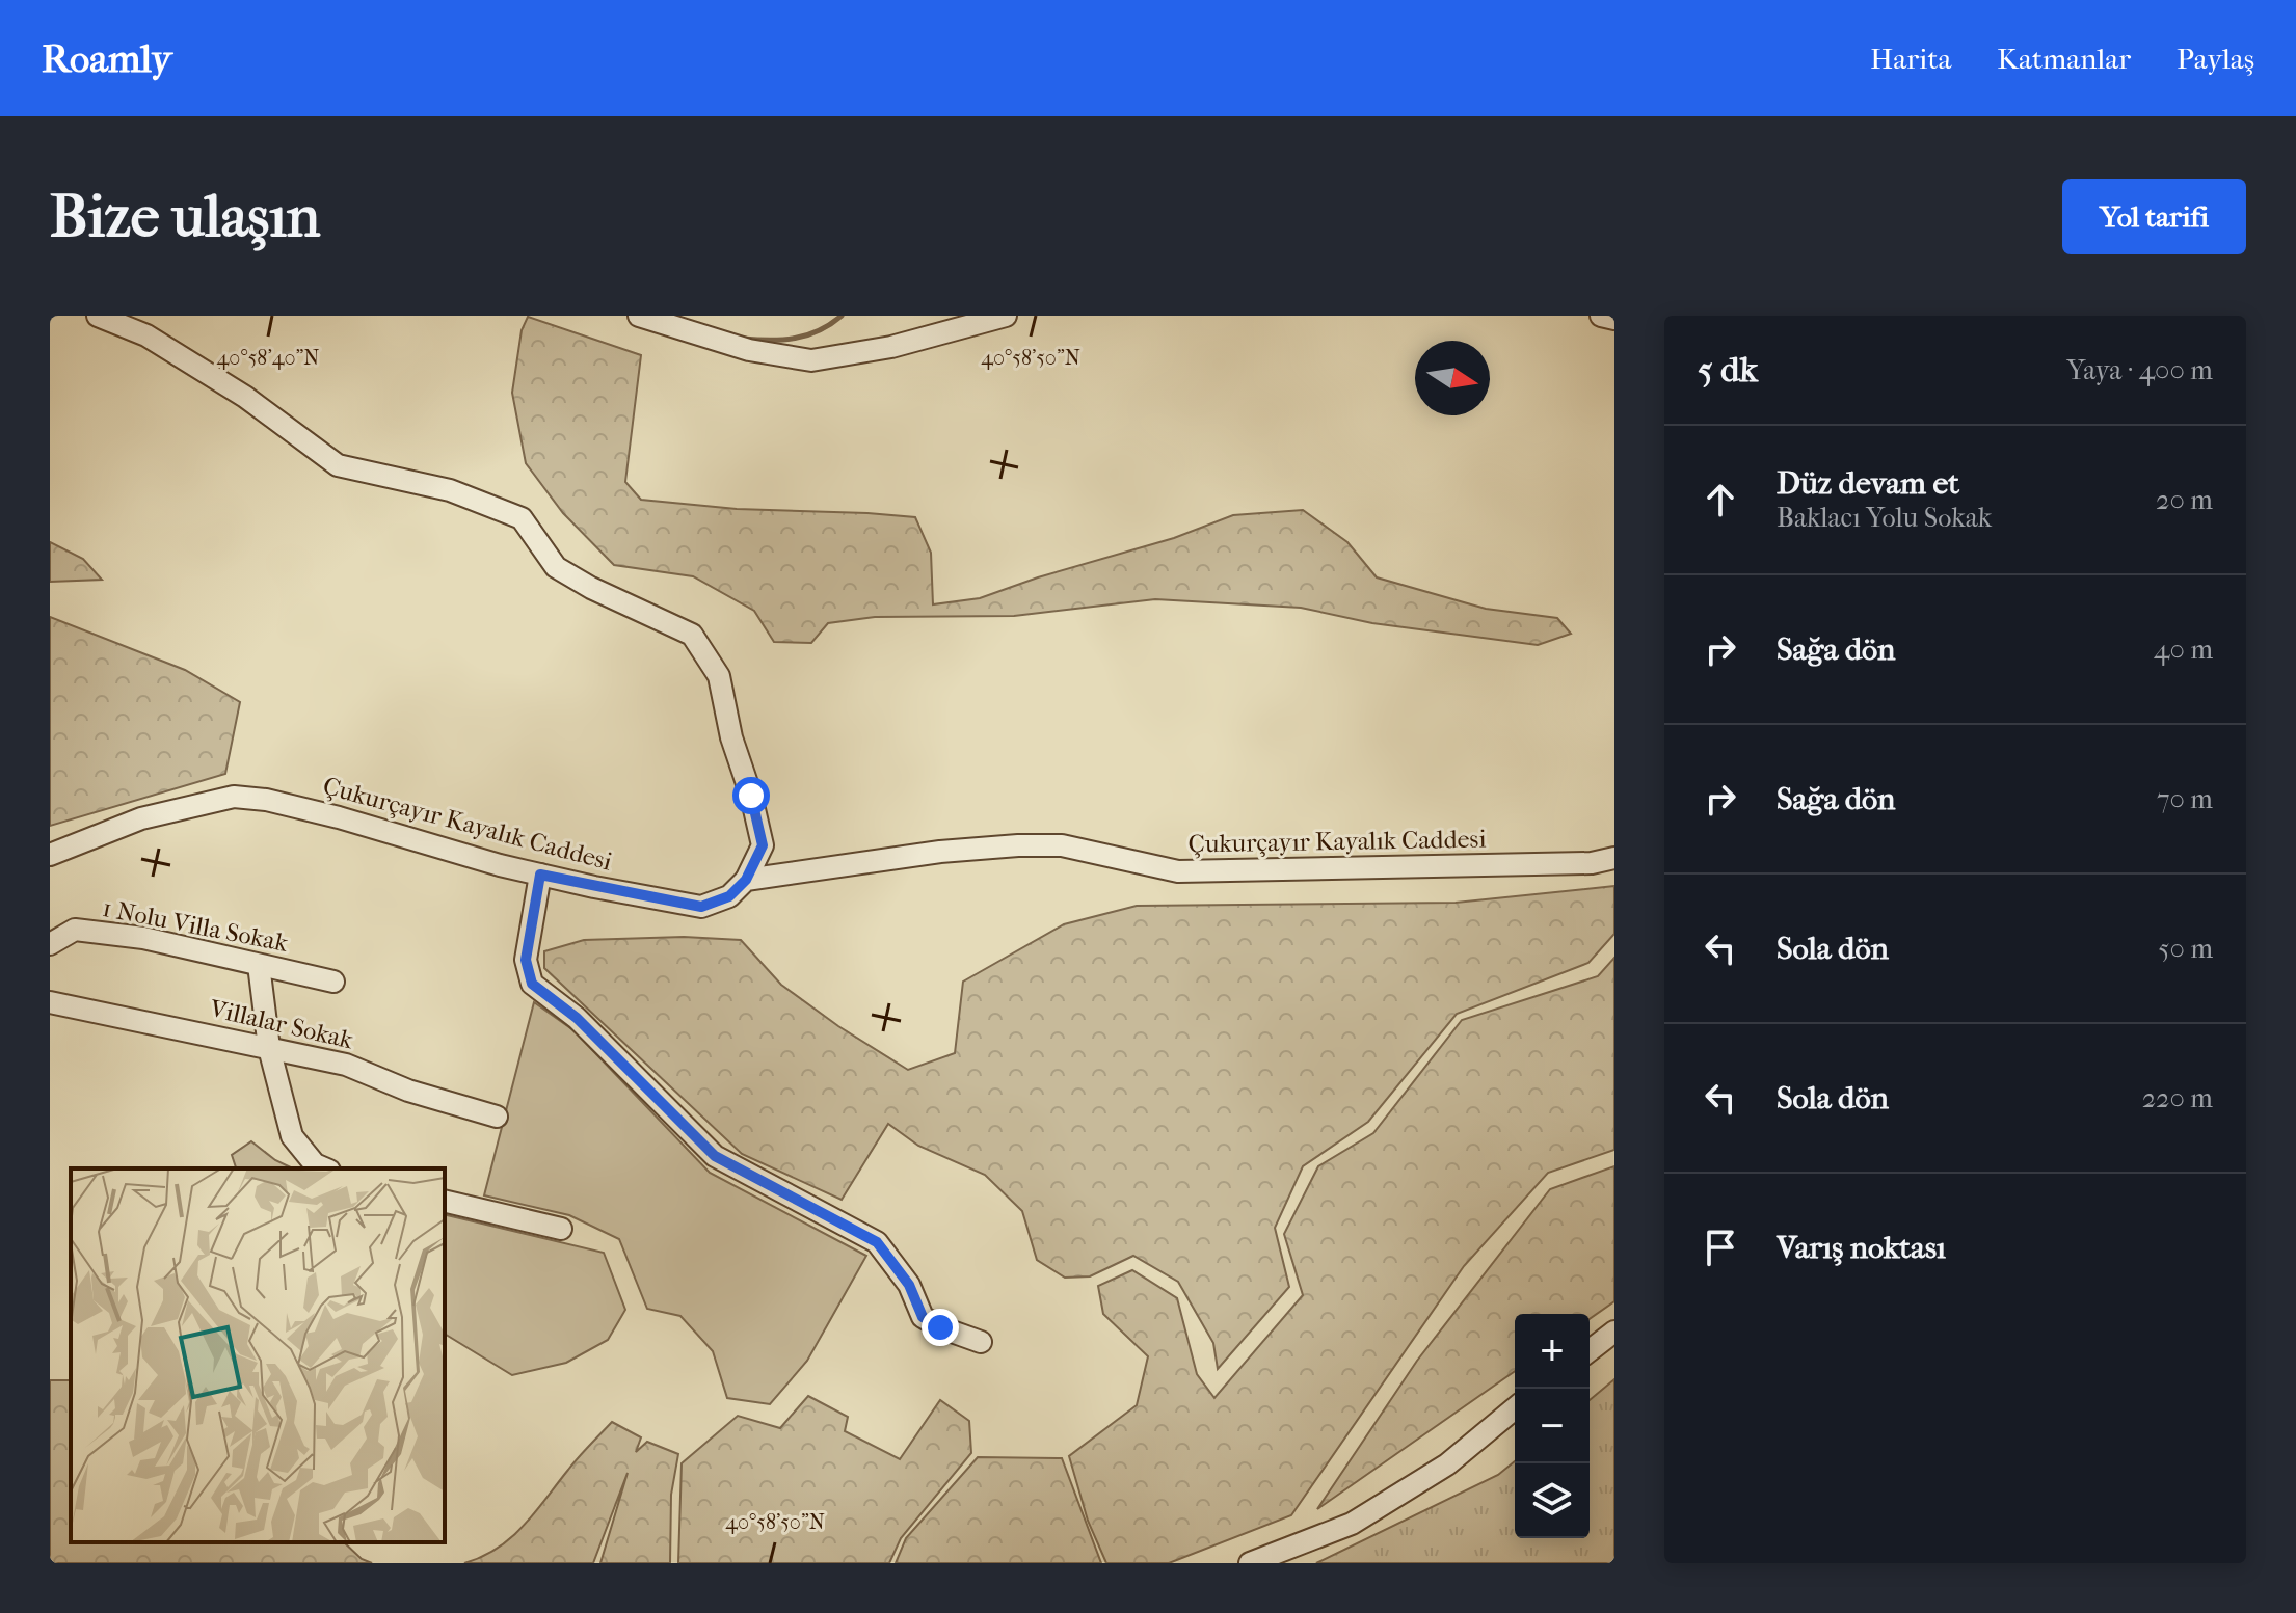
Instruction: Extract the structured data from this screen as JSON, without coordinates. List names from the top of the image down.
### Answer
{
  "streets": {
    "street": ["Çukurçayır Kayalık Caddesi", "1 Nolu Villa Sokak", "Villalar Sokak"]
  },
  "north": "right",
  "page": {
    "header": "Roamly",
    "nav": ["Harita", "Katmanlar", "Paylaş"],
    "buttons": "Yol tarifi",
    "title": "Bize ulaşın",
    "heading": ["5 dk", "Yaya · 400 m"],
    "list": [
      ["Düz devam et", "Baklacı Yolu Sokak", "20 m"],
      ["Sağa dön", "40 m"],
      ["Sağa dön", "70 m"],
      ["Sola dön", "50 m"],
      ["Sola dön", "220 m"],
      "Varış noktası"
    ],
    "map_buttons": ["+", "−"]
  },
  "coordinates": ["40°58'40\"N", "40°58'50\"N"]
}
